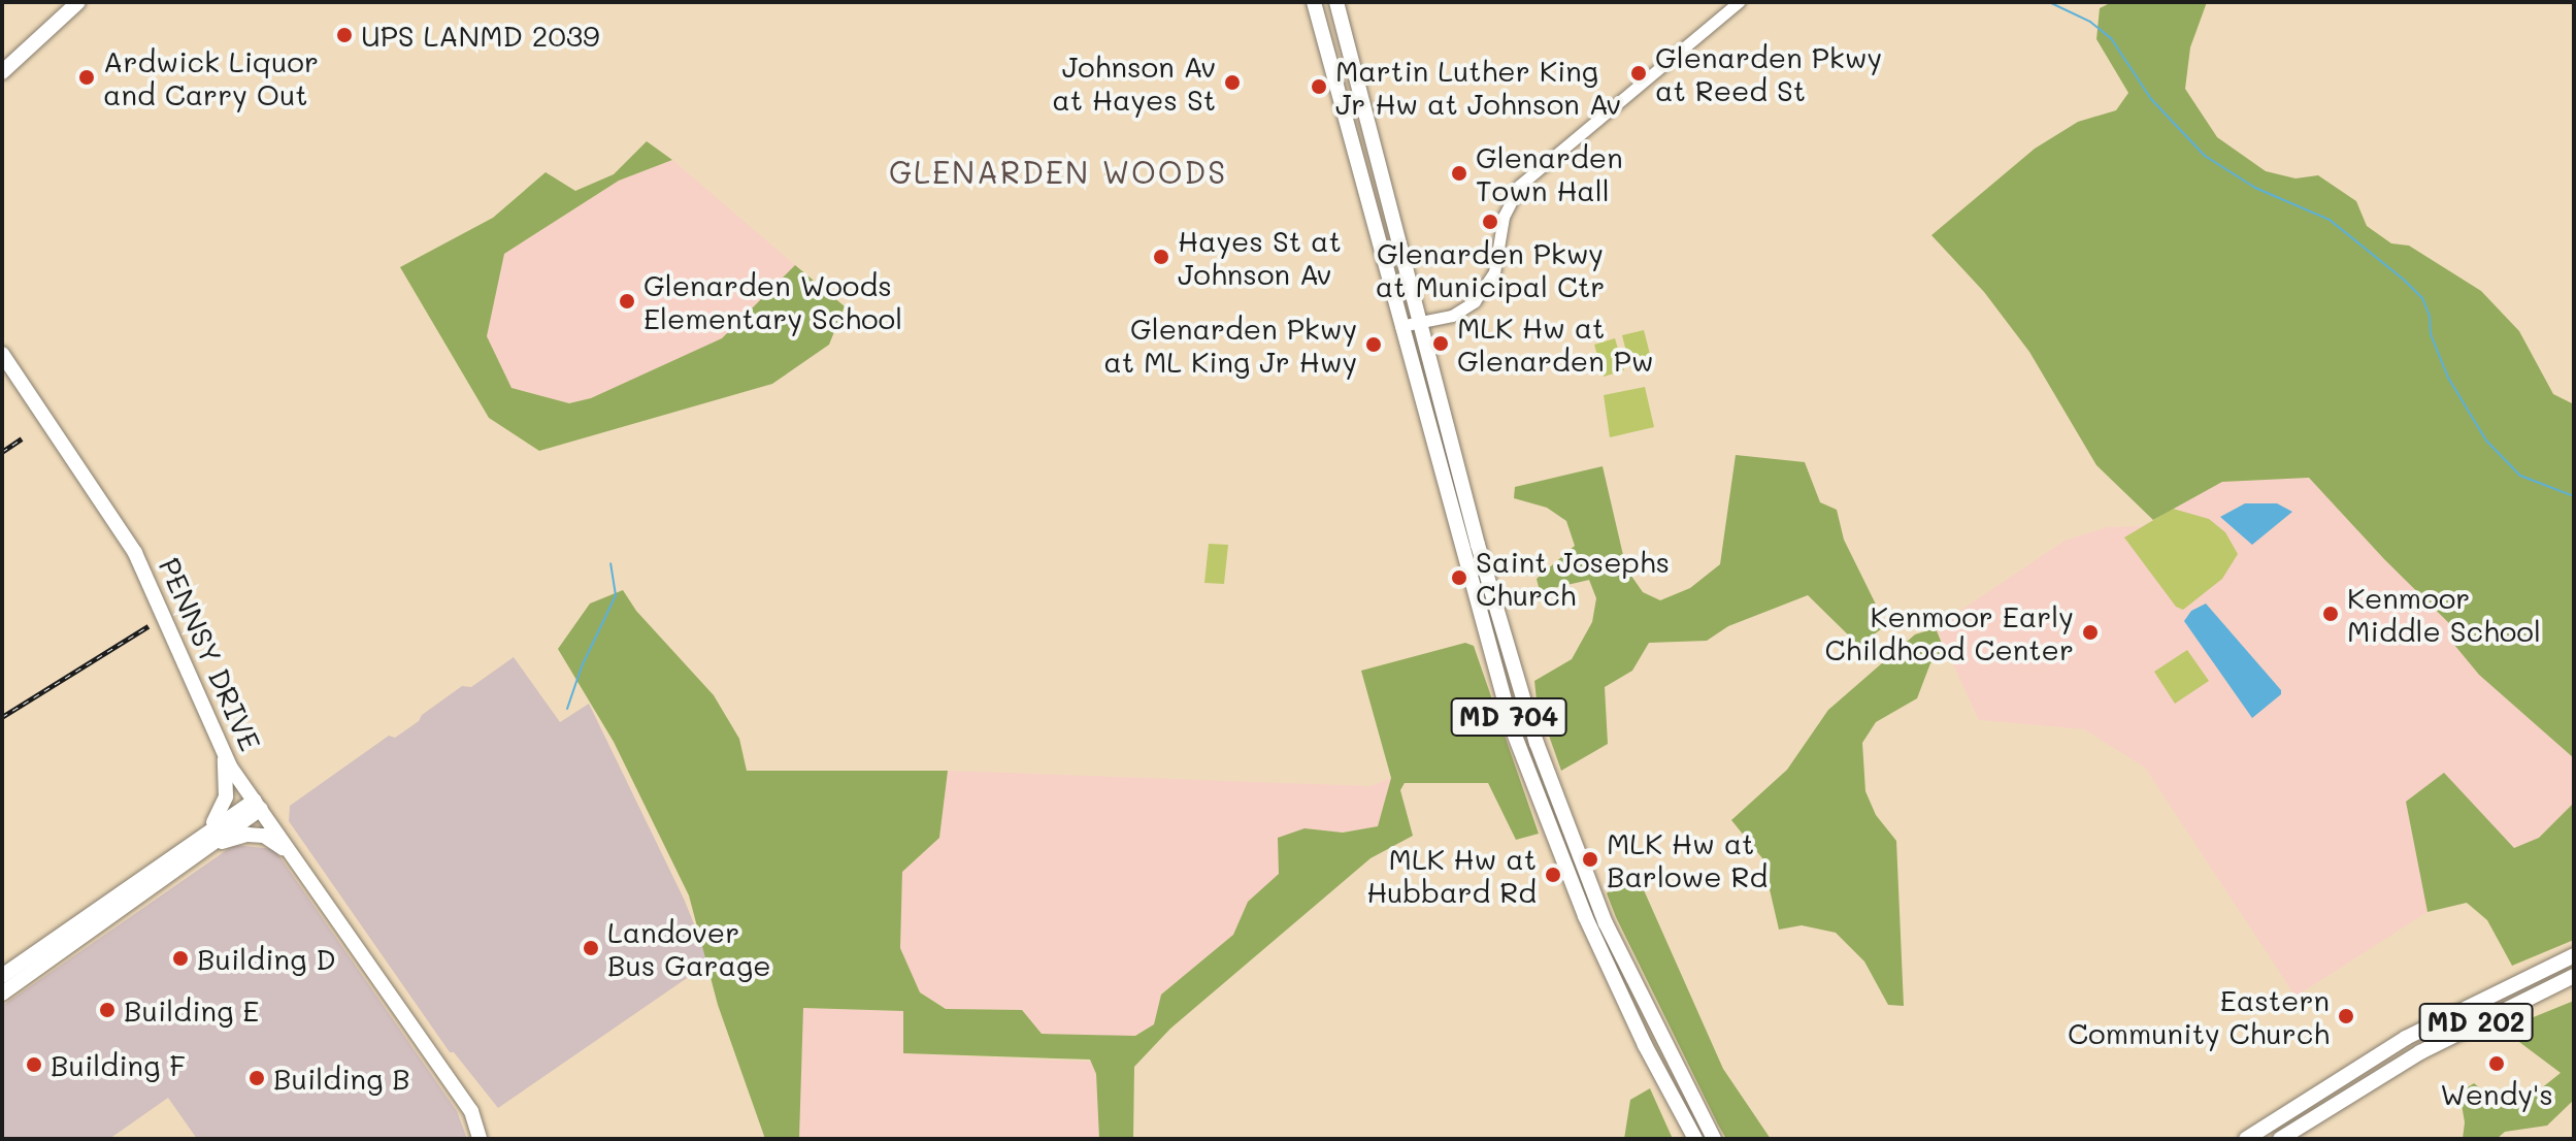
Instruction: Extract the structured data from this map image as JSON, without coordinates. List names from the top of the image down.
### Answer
{
  "streets": {
    "main road": ["PENNSY DRIVE", "MD 704", "MD 202"]
  },
  "districts": ["GLENARDEN WOODS"],
  "places": [
    "UPS LANMD 2039",
    "Glenarden Pkwy at Reed St",
    "Ardwick Liquor and Carry Out",
    "Johnson Av at Hayes St",
    "Martin Luther King Jr Hw at Johnson Av",
    "Glenarden Town Hall",
    "Glenarden Pkwy at Municipal Ctr",
    "Hayes St at Johnson Av",
    "Glenarden Woods Elementary School",
    "MLK Hw at Glenarden Pw",
    "Glenarden Pkwy at ML King Jr Hwy",
    "Saint Josephs Church",
    "Kenmoor Middle School",
    "Kenmoor Early Childhood Center",
    "MLK Hw at Barlowe Rd",
    "MLK Hw at Hubbard Rd",
    "Landover Bus Garage",
    "Building D",
    "Building E",
    "Eastern Community Church",
    "Wendy's",
    "Building F",
    "Building B"
  ]
}
